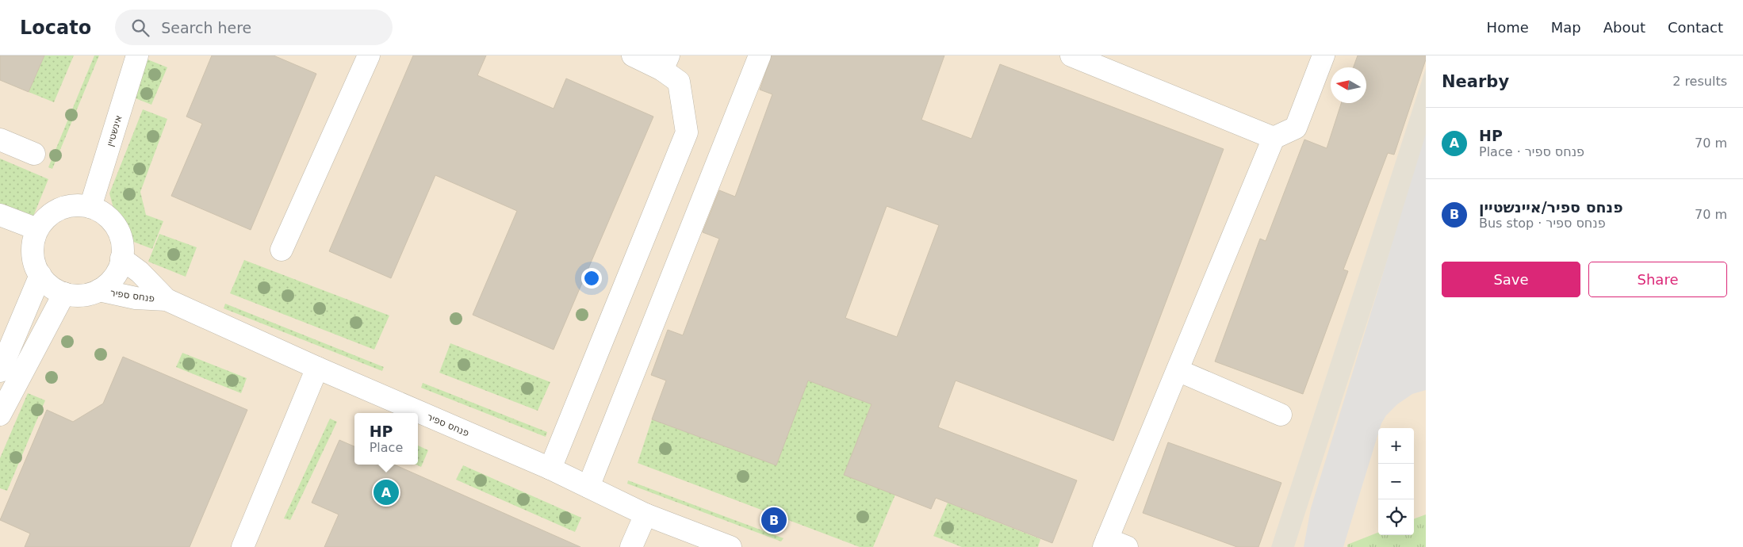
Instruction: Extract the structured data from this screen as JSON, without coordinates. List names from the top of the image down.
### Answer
{
  "streets": {
    "street": ["אינשטיין", "פנחס ספיר"]
  },
  "crossings": [
    ["אינשטיין", "פנחס ספיר"]
  ],
  "north": "left",
  "page": {
    "header": "Locato",
    "search": "Search here",
    "nav": [
      "Home",
      "Map",
      "About",
      "Contact"
    ],
    "heading": ["Nearby", "2 results"],
    "list": [
      {
        "mark": "A",
        "name": "HP",
        "note": "Place · פנחס ספיר",
        "value": "70 m"
      },
      {
        "mark": "B",
        "name": "פנחס ספיר/איינשטיין",
        "note": "Bus stop · פנחס ספיר",
        "value": "70 m"
      }
    ],
    "buttons": ["Save", "Share"],
    "popup": ["HP", "Place"],
    "map_buttons": ["+", "−"],
    "pins": ["A", "B"]
  }
}
